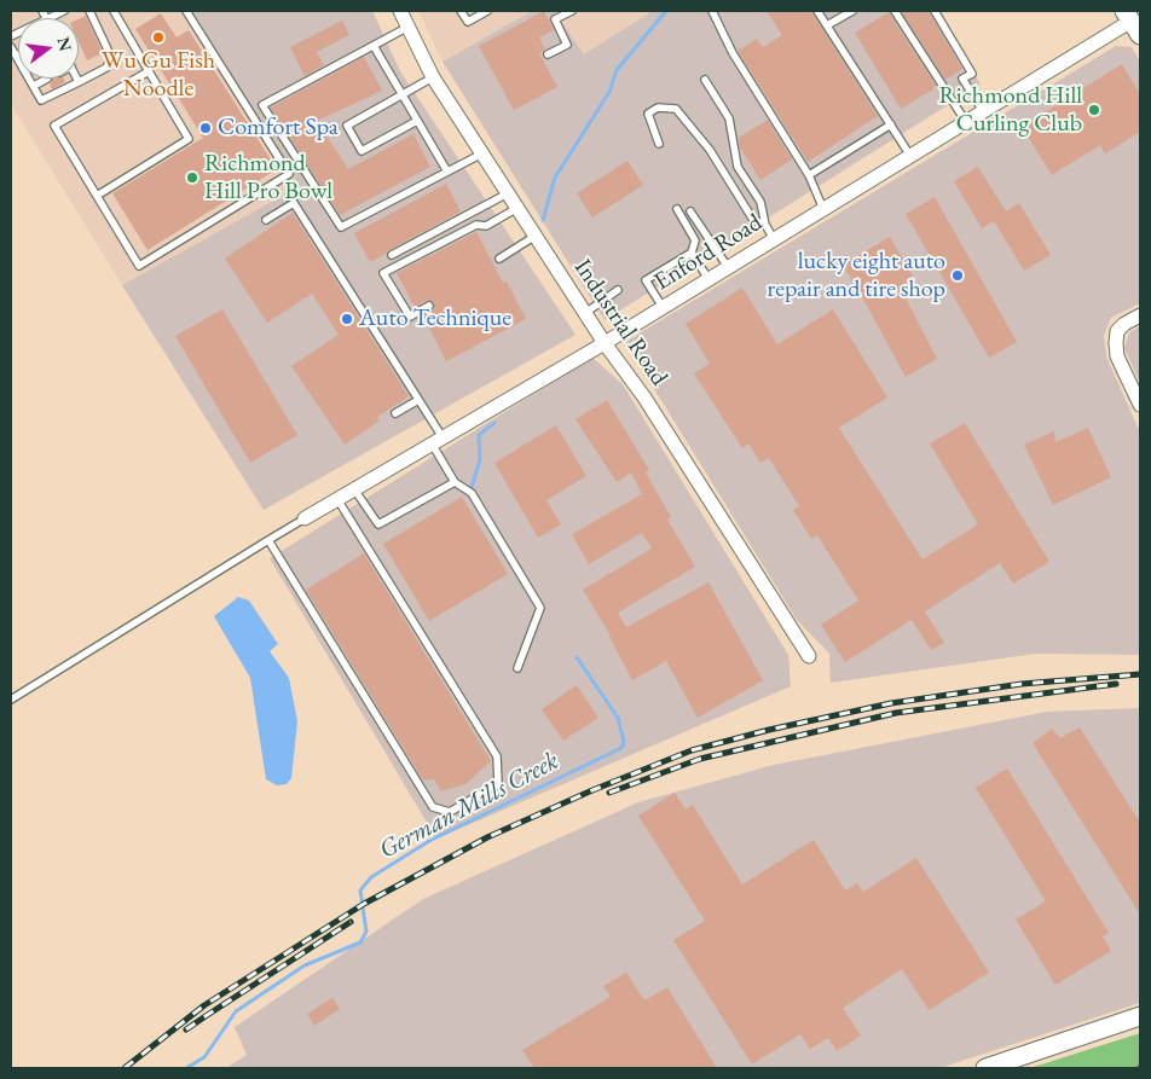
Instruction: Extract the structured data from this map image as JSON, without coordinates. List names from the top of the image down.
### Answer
{
  "streets": {
    "street": ["Enford Road", "Industrial Road"]
  },
  "crossings": [
    ["Enford Road", "Industrial Road"]
  ],
  "water": ["German Mills Creek"],
  "places": [
    "Wu Gu Fish Noodle",
    "Richmond Hill Curling Club",
    "Comfort Spa",
    "Richmond Hill Pro Bowl",
    "lucky eight auto repair and tire shop",
    "Auto Technique"
  ],
  "north": "right"
}
